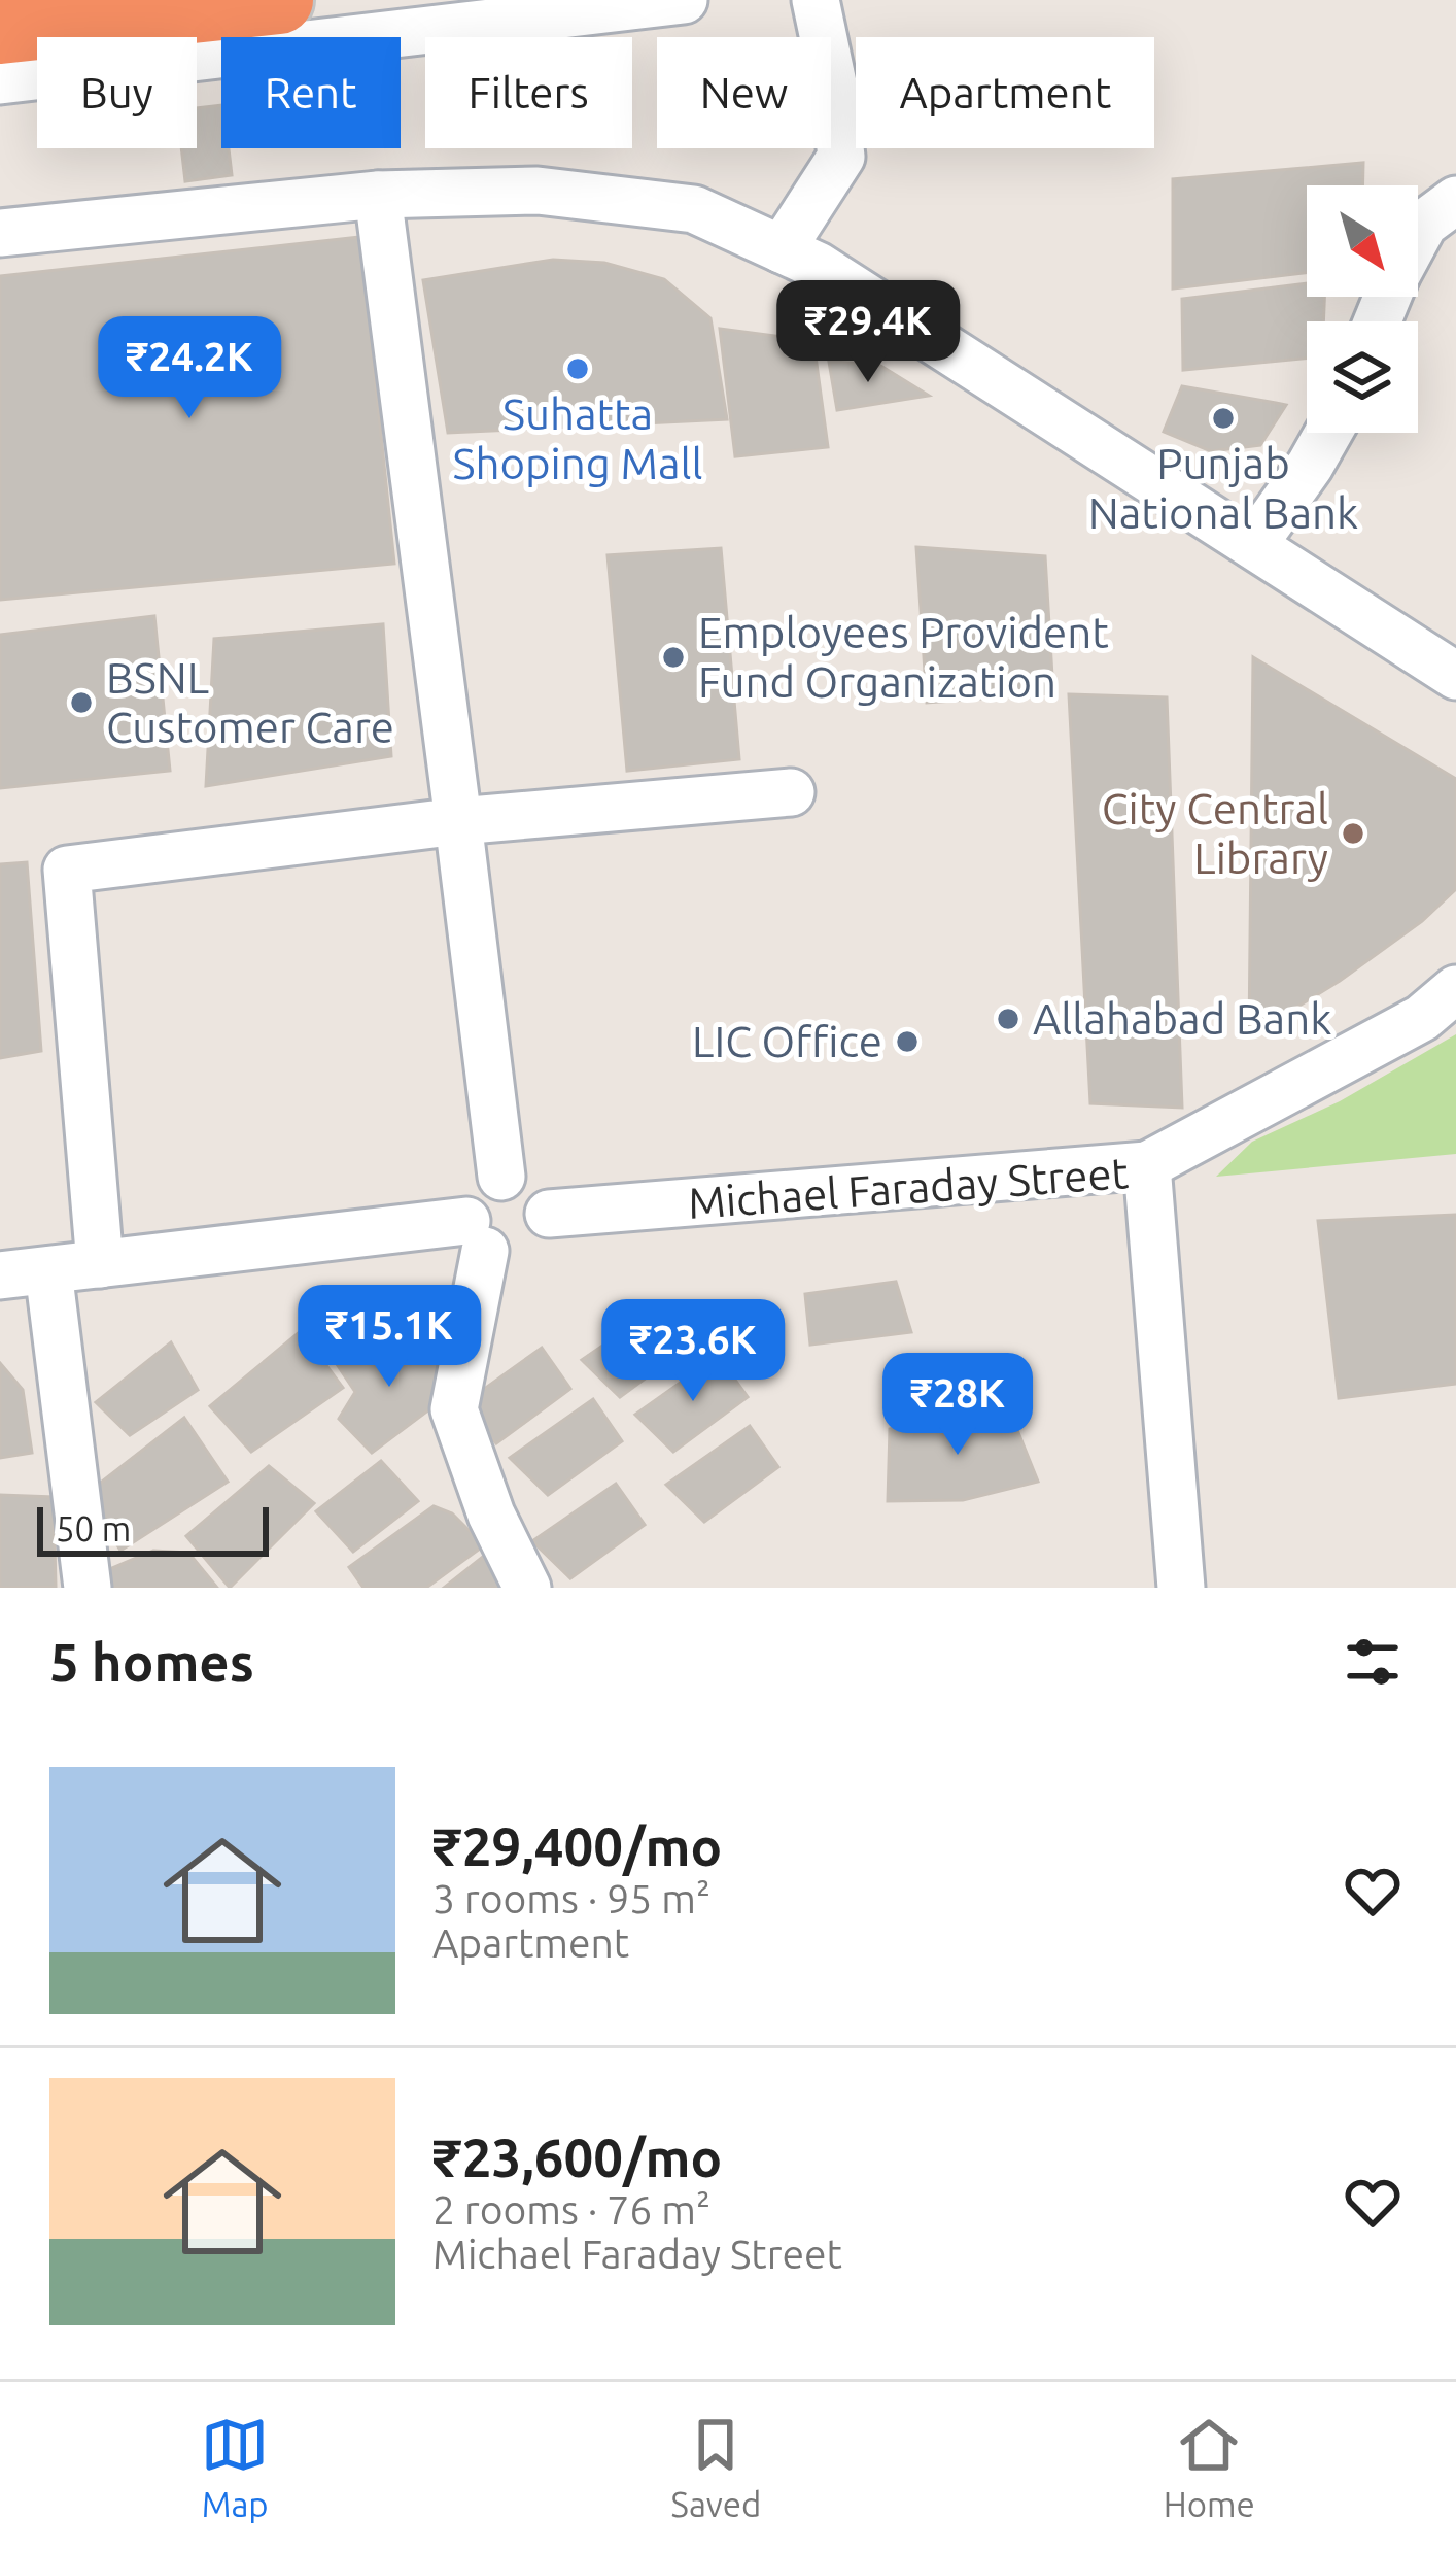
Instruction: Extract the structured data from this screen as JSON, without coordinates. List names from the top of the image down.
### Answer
{
  "streets": {
    "street": ["Michael Faraday Street"]
  },
  "places": [
    "Suhatta Shoping Mall",
    "Punjab National Bank",
    "Employees Provident Fund Organization",
    "BSNL Customer Care",
    "City Central Library",
    "Allahabad Bank",
    "LIC Office"
  ],
  "scale_bar": "50 m",
  "north": "bottom right",
  "page": {
    "chip": [
      "Buy",
      "Rent",
      "Filters",
      "New",
      "Apartment"
    ],
    "price": [
      "₹29.4K",
      "₹24.2K",
      "₹15.1K",
      "₹23.6K",
      "₹28K"
    ],
    "scale": "50 m",
    "heading": "5 homes",
    "list": [
      {
        "name": "₹29,400/mo",
        "note": "3 rooms · 95 m² · Apartment"
      },
      {
        "name": "₹23,600/mo",
        "note": "2 rooms · 76 m² · Michael Faraday Street"
      }
    ],
    "tabs": ["Map", "Saved", "Home"]
  }
}
